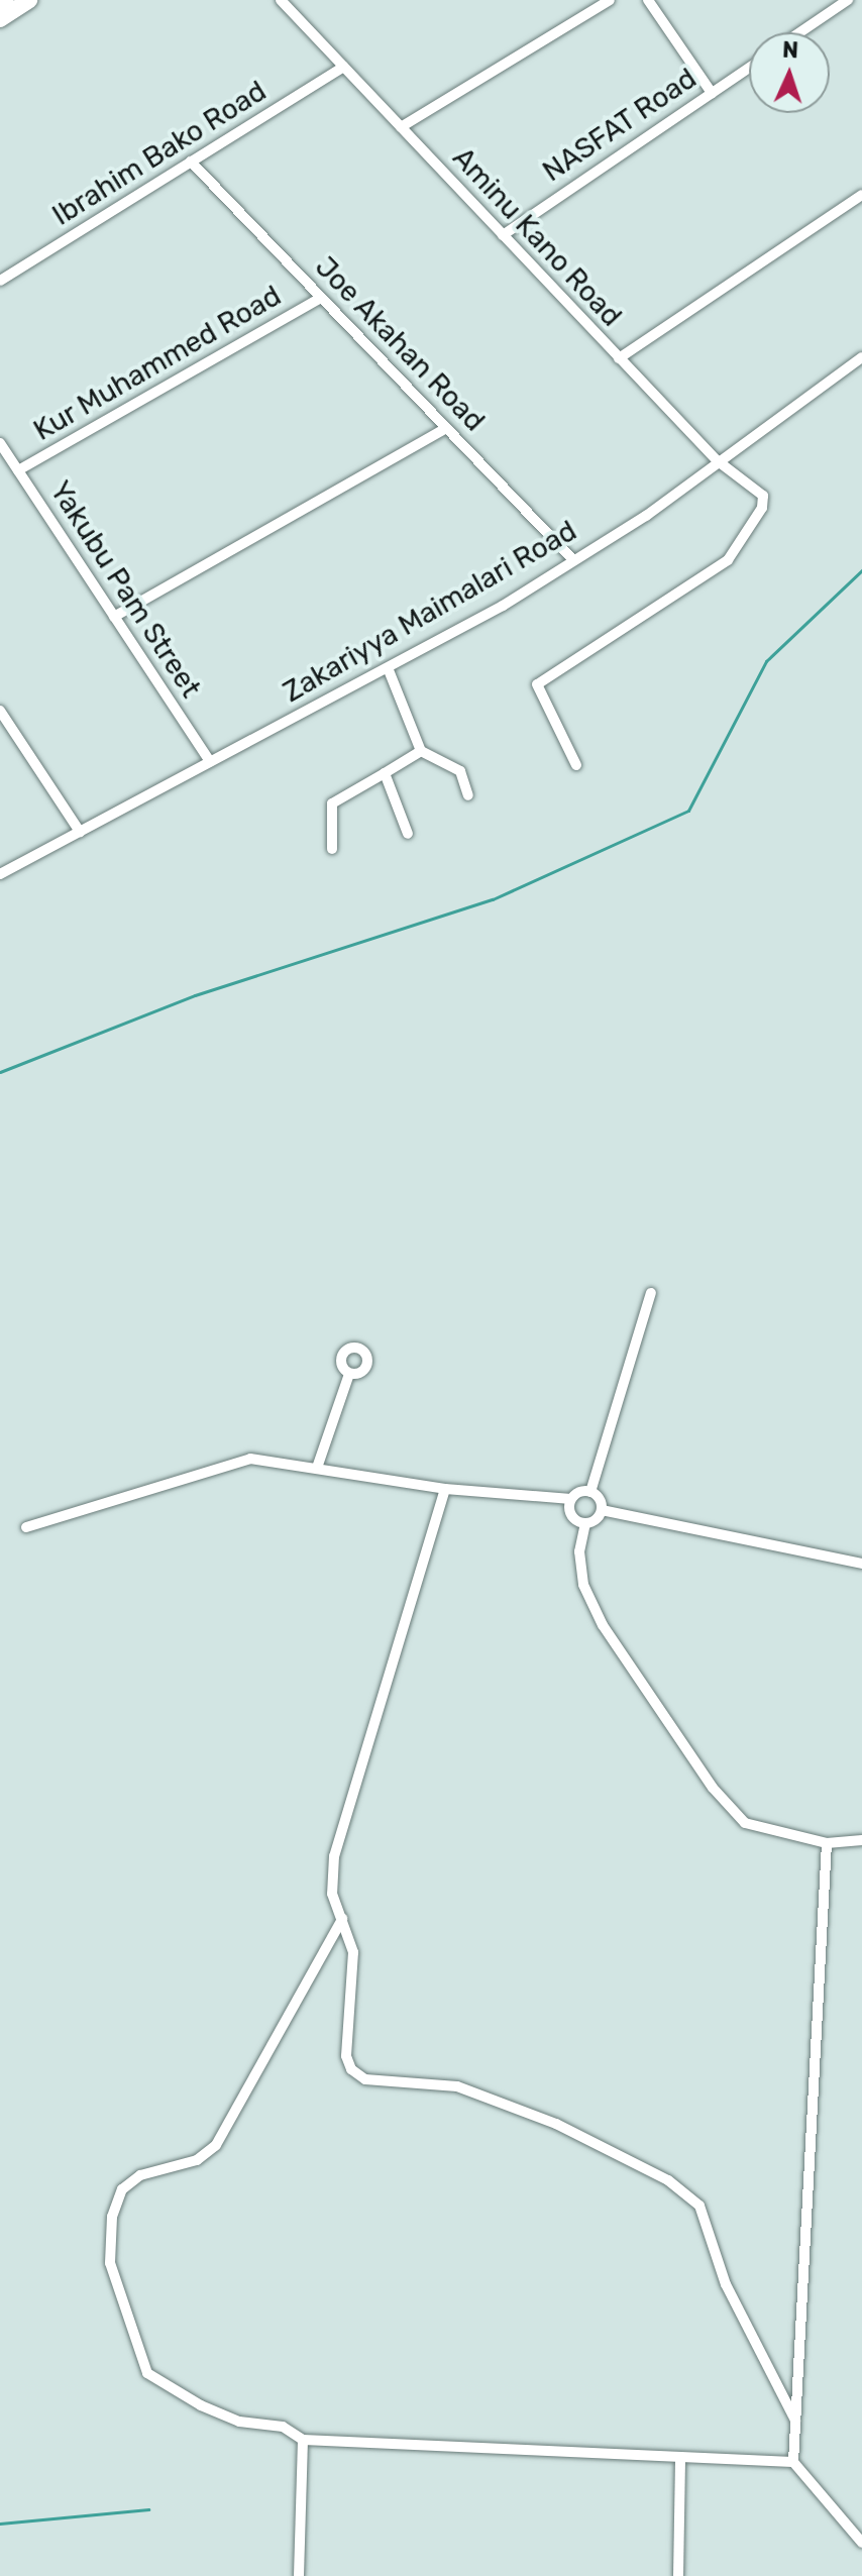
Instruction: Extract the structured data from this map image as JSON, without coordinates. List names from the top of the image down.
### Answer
{
  "streets": {
    "street": [
      "NASFAT Road",
      "Ibrahim Bako Road",
      "Aminu Kano Road",
      "Joe Akahan Road",
      "Kur Muhammed Road",
      "Yakubu Pam Street",
      "Zakariyya Maimalari Road"
    ]
  },
  "crossings": [
    ["NASFAT Road", "Aminu Kano Road"],
    ["Ibrahim Bako Road", "Aminu Kano Road"],
    ["Ibrahim Bako Road", "Joe Akahan Road"],
    ["Aminu Kano Road", "Zakariyya Maimalari Road"],
    ["Joe Akahan Road", "Kur Muhammed Road"],
    ["Joe Akahan Road", "Zakariyya Maimalari Road"],
    ["Kur Muhammed Road", "Yakubu Pam Street"],
    ["Yakubu Pam Street", "Zakariyya Maimalari Road"]
  ],
  "north": "top"
}
